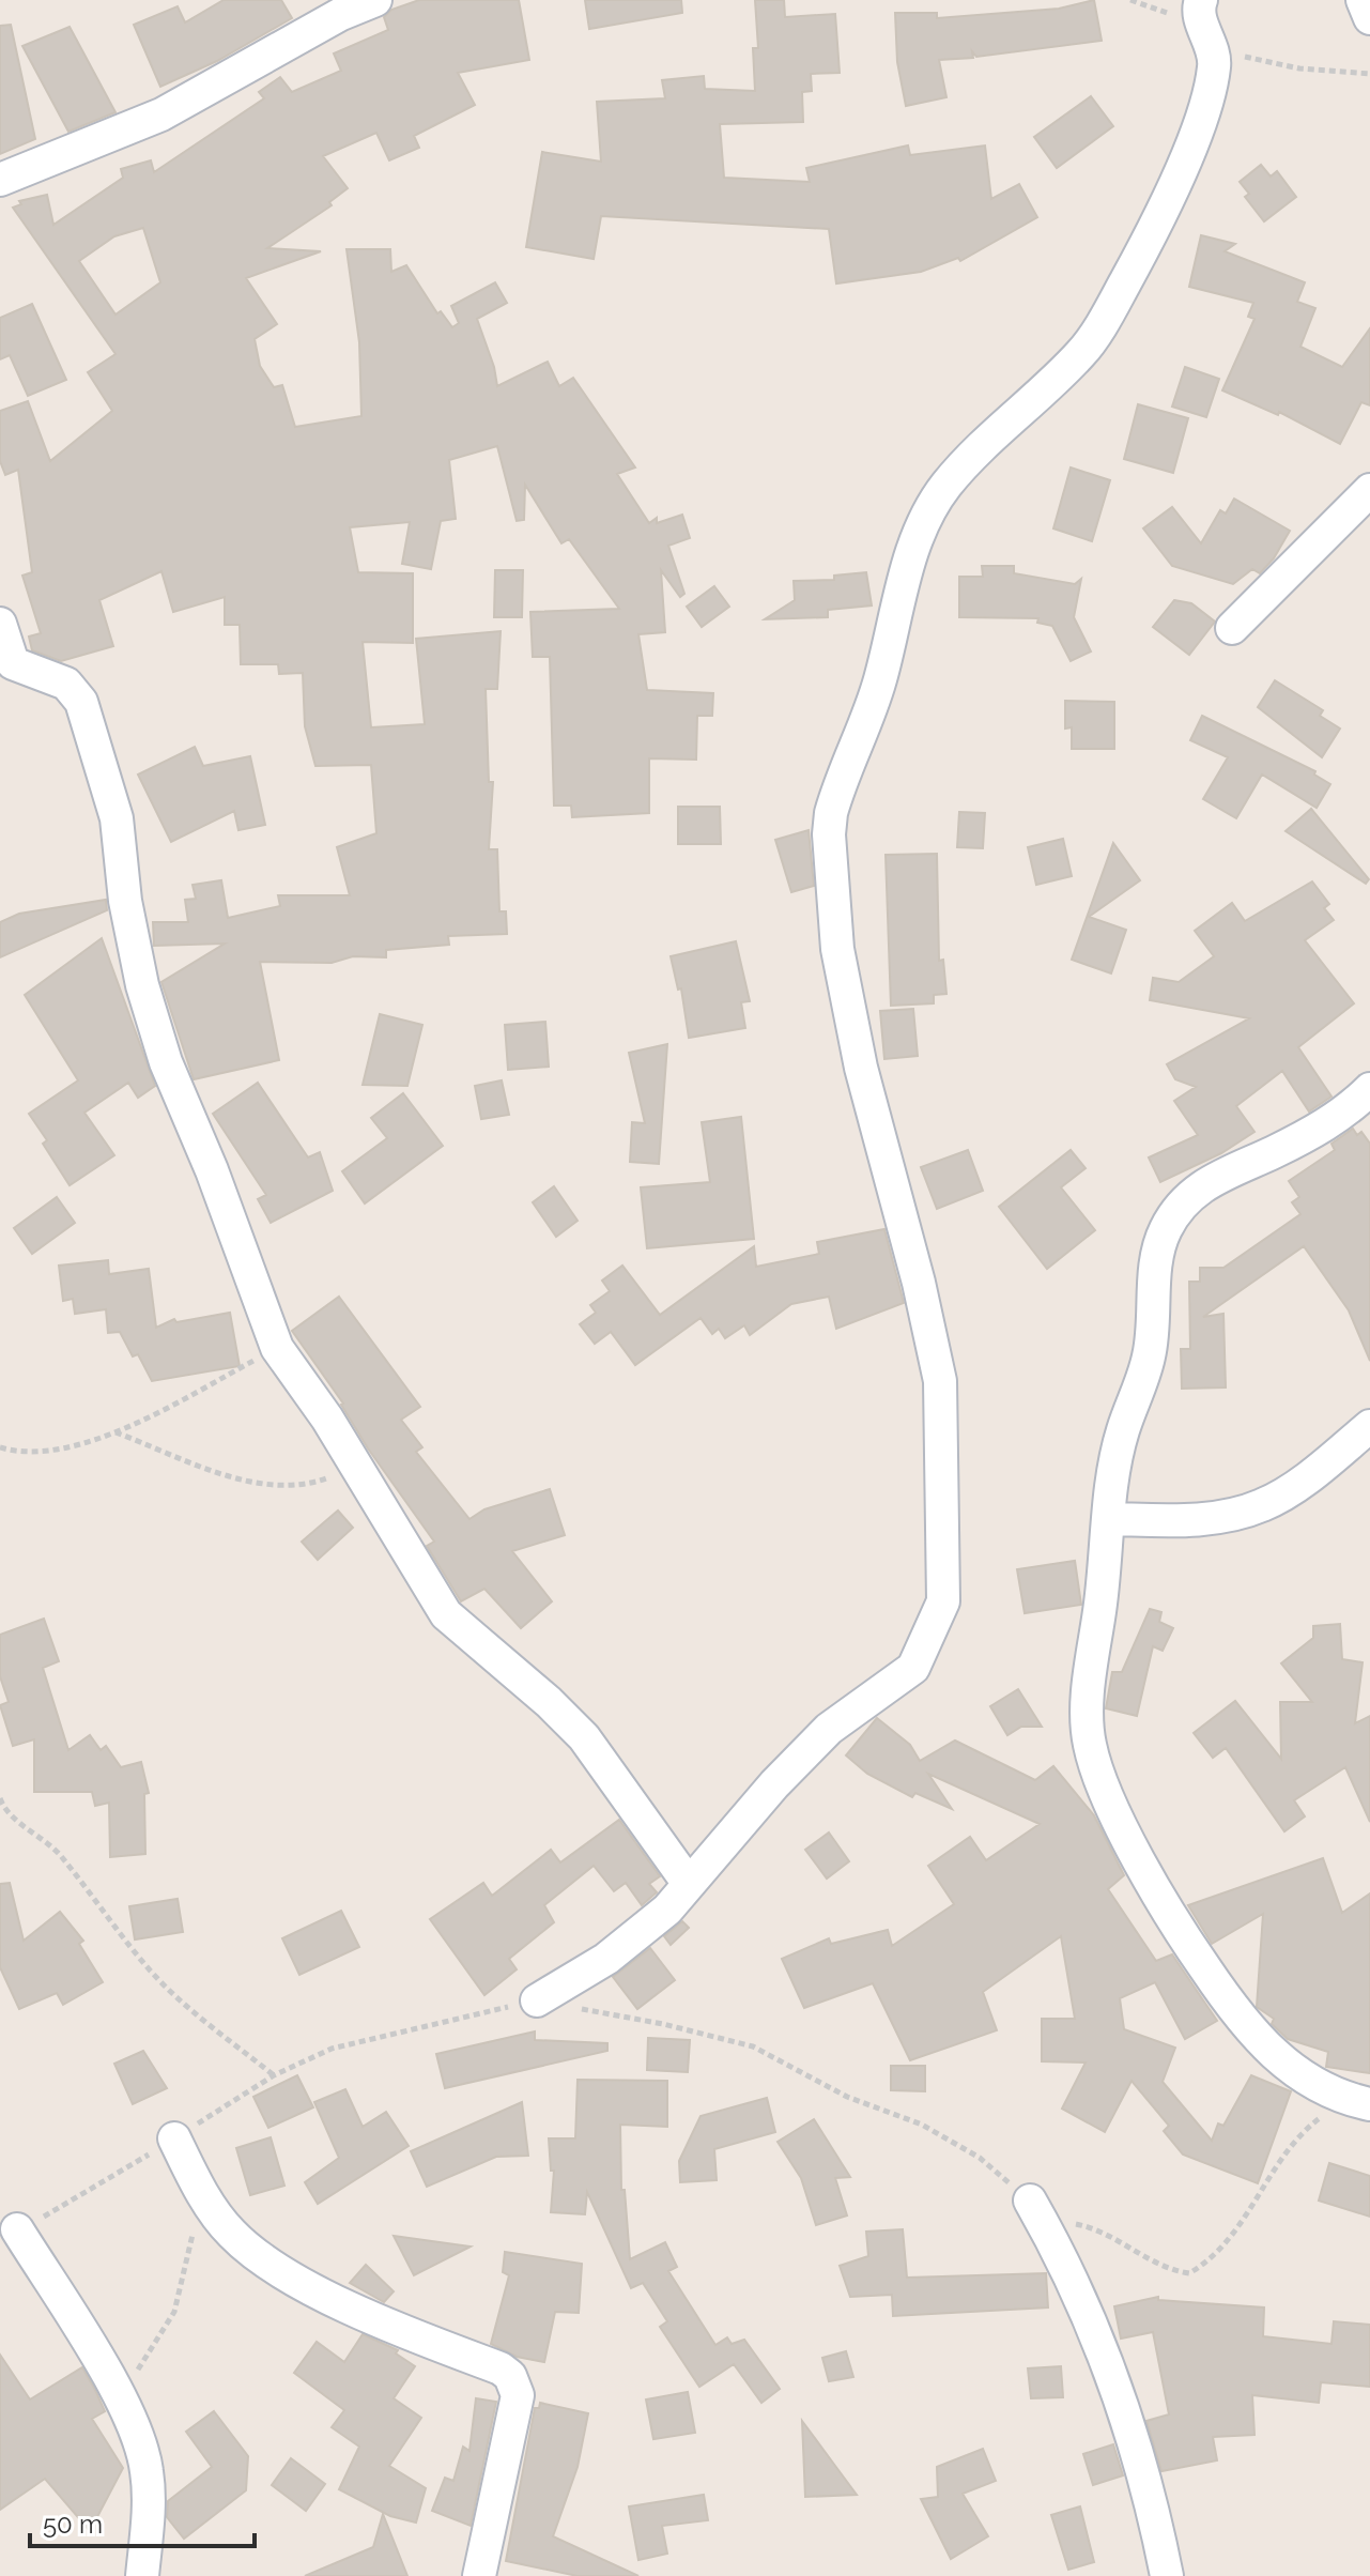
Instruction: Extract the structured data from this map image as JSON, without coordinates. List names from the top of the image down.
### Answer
{
  "scale_bar": "50 m"
}
